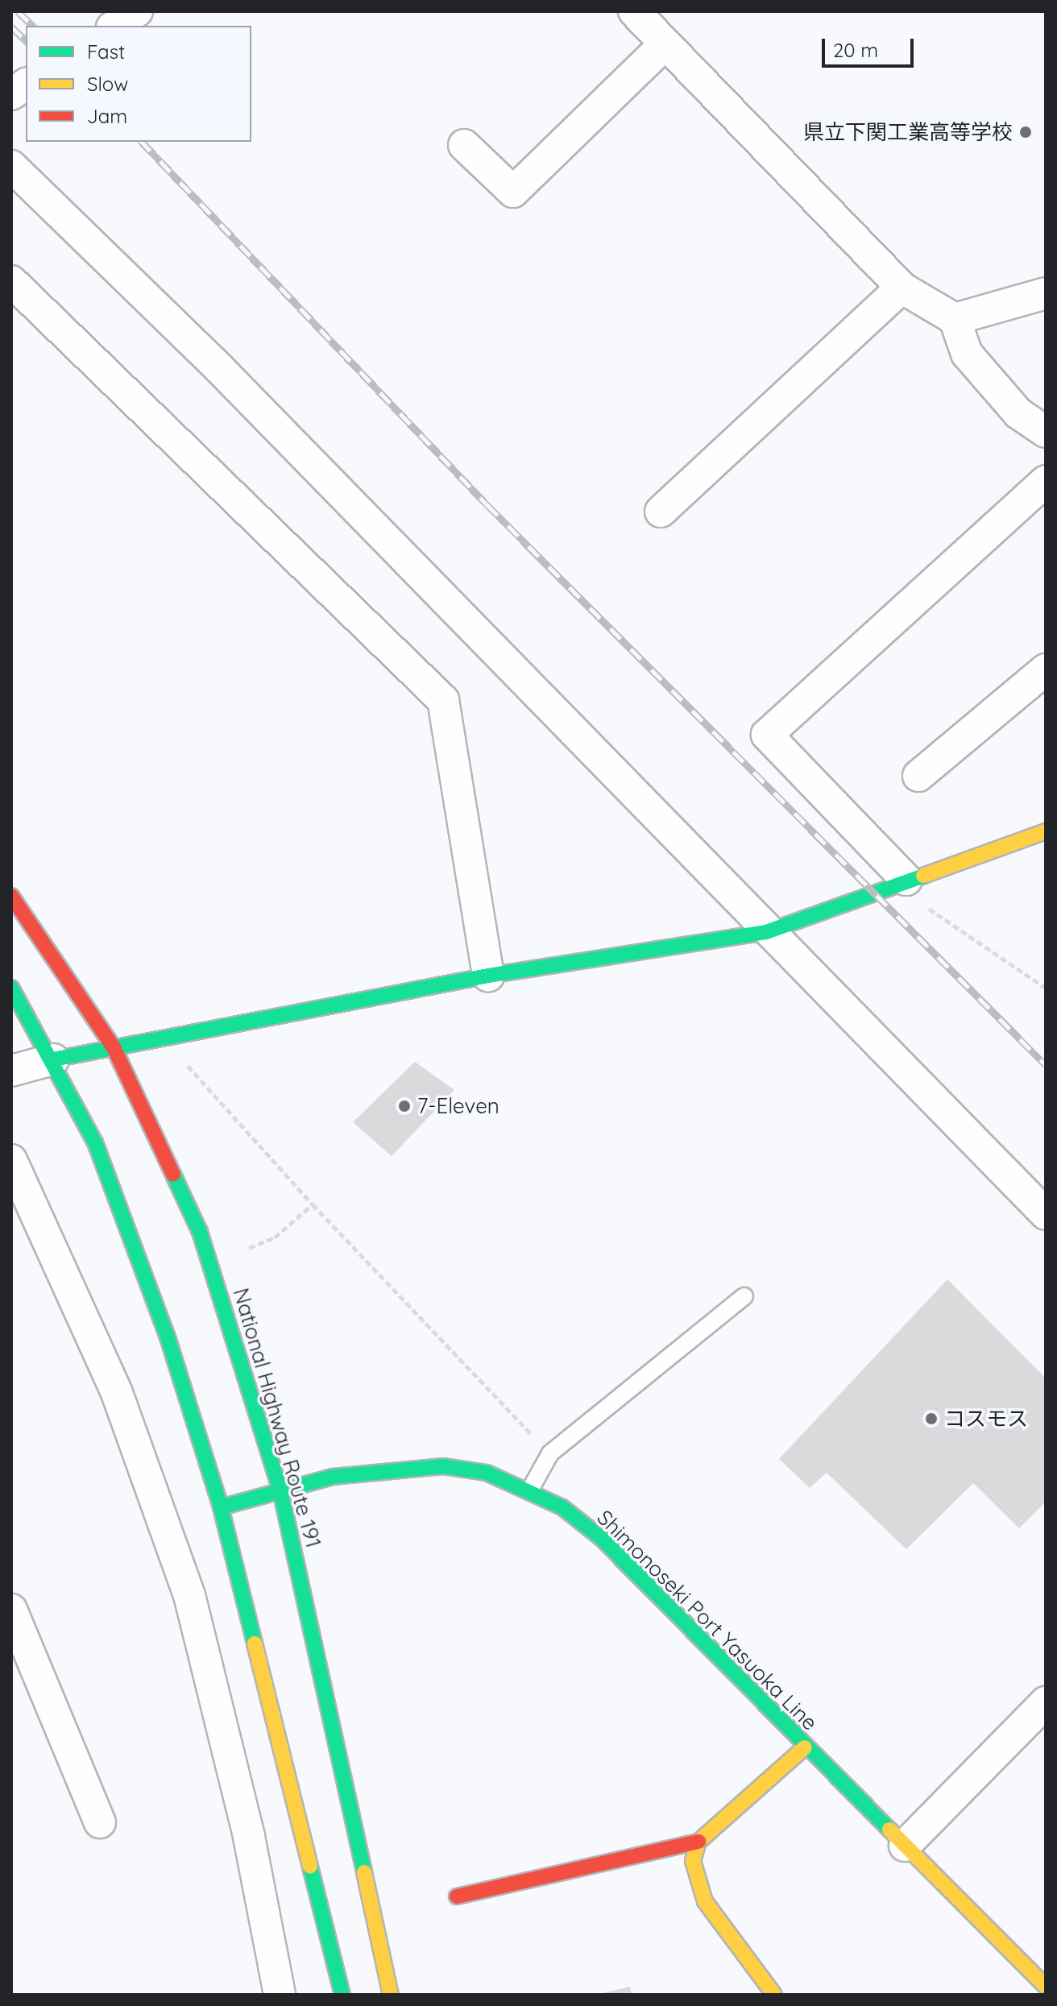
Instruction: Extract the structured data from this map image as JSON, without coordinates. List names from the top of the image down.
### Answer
{
  "streets": {
    "main road": ["National Highway Route 191", "Shimonoseki Port Yasuoka Line"]
  },
  "crossings": [
    ["National Highway Route 191", "Shimonoseki Port Yasuoka Line"]
  ],
  "places": ["県立下関工業高等学校", "7-Eleven", "コスモス"],
  "legend": ["Fast", "Slow", "Jam"],
  "scale_bar": "20 m"
}
